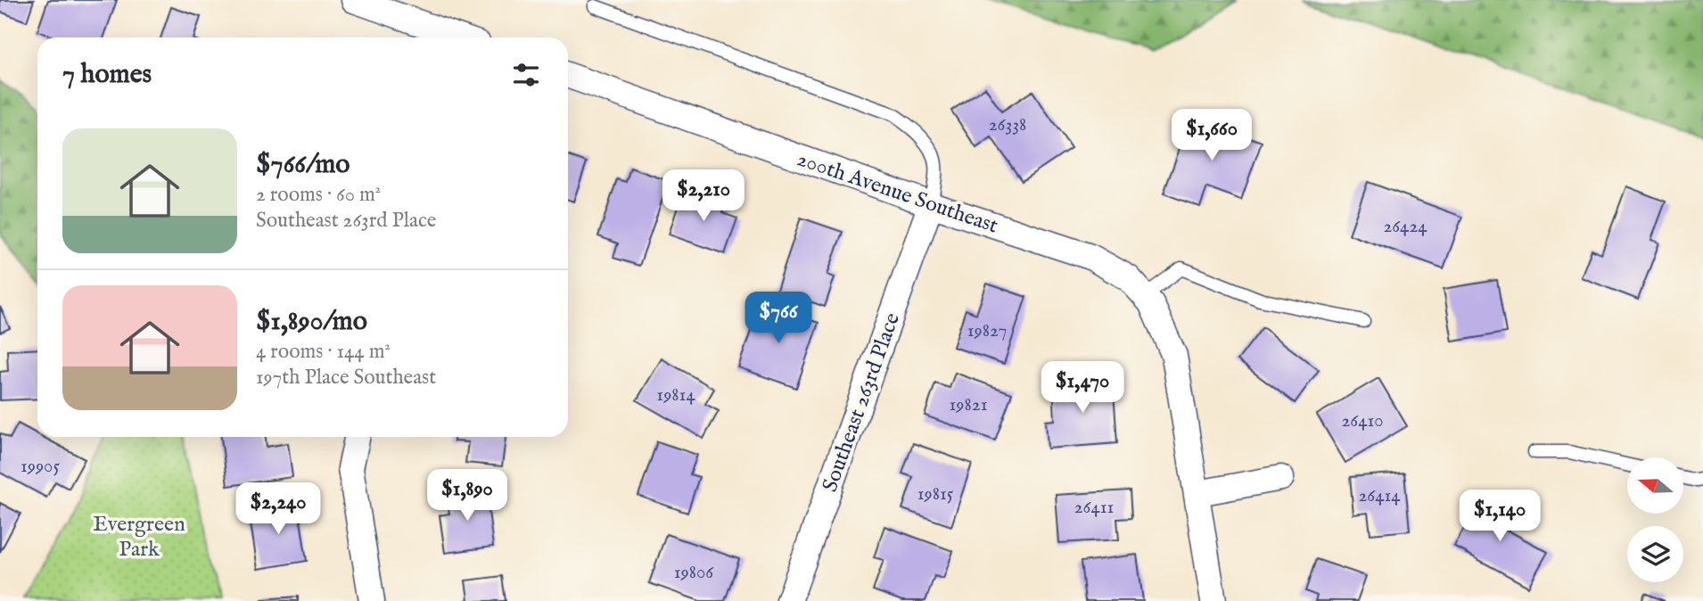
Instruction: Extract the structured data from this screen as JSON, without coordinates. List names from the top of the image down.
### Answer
{
  "streets": {
    "street": ["200th Avenue Southeast", "Southeast 263rd Place"]
  },
  "crossings": [
    ["200th Avenue Southeast", "Southeast 263rd Place"]
  ],
  "parks": ["Evergreen Park"],
  "house_numbers": [
    "26338",
    "26424",
    "19827",
    "19814",
    "19821",
    "26410",
    "19905",
    "19815",
    "26414",
    "26411",
    "19806"
  ],
  "north": "left",
  "page": {
    "heading": "7 homes",
    "price": [
      "$1,660",
      "$2,210",
      "$766",
      "$1,470",
      "$1,890",
      "$2,240",
      "$1,140"
    ],
    "list": [
      {
        "name": "$766/mo",
        "note": "2 rooms · 60 m² · Southeast 263rd Place"
      },
      {
        "name": "$1,890/mo",
        "note": "4 rooms · 144 m² · 197th Place Southeast"
      }
    ]
  }
}
